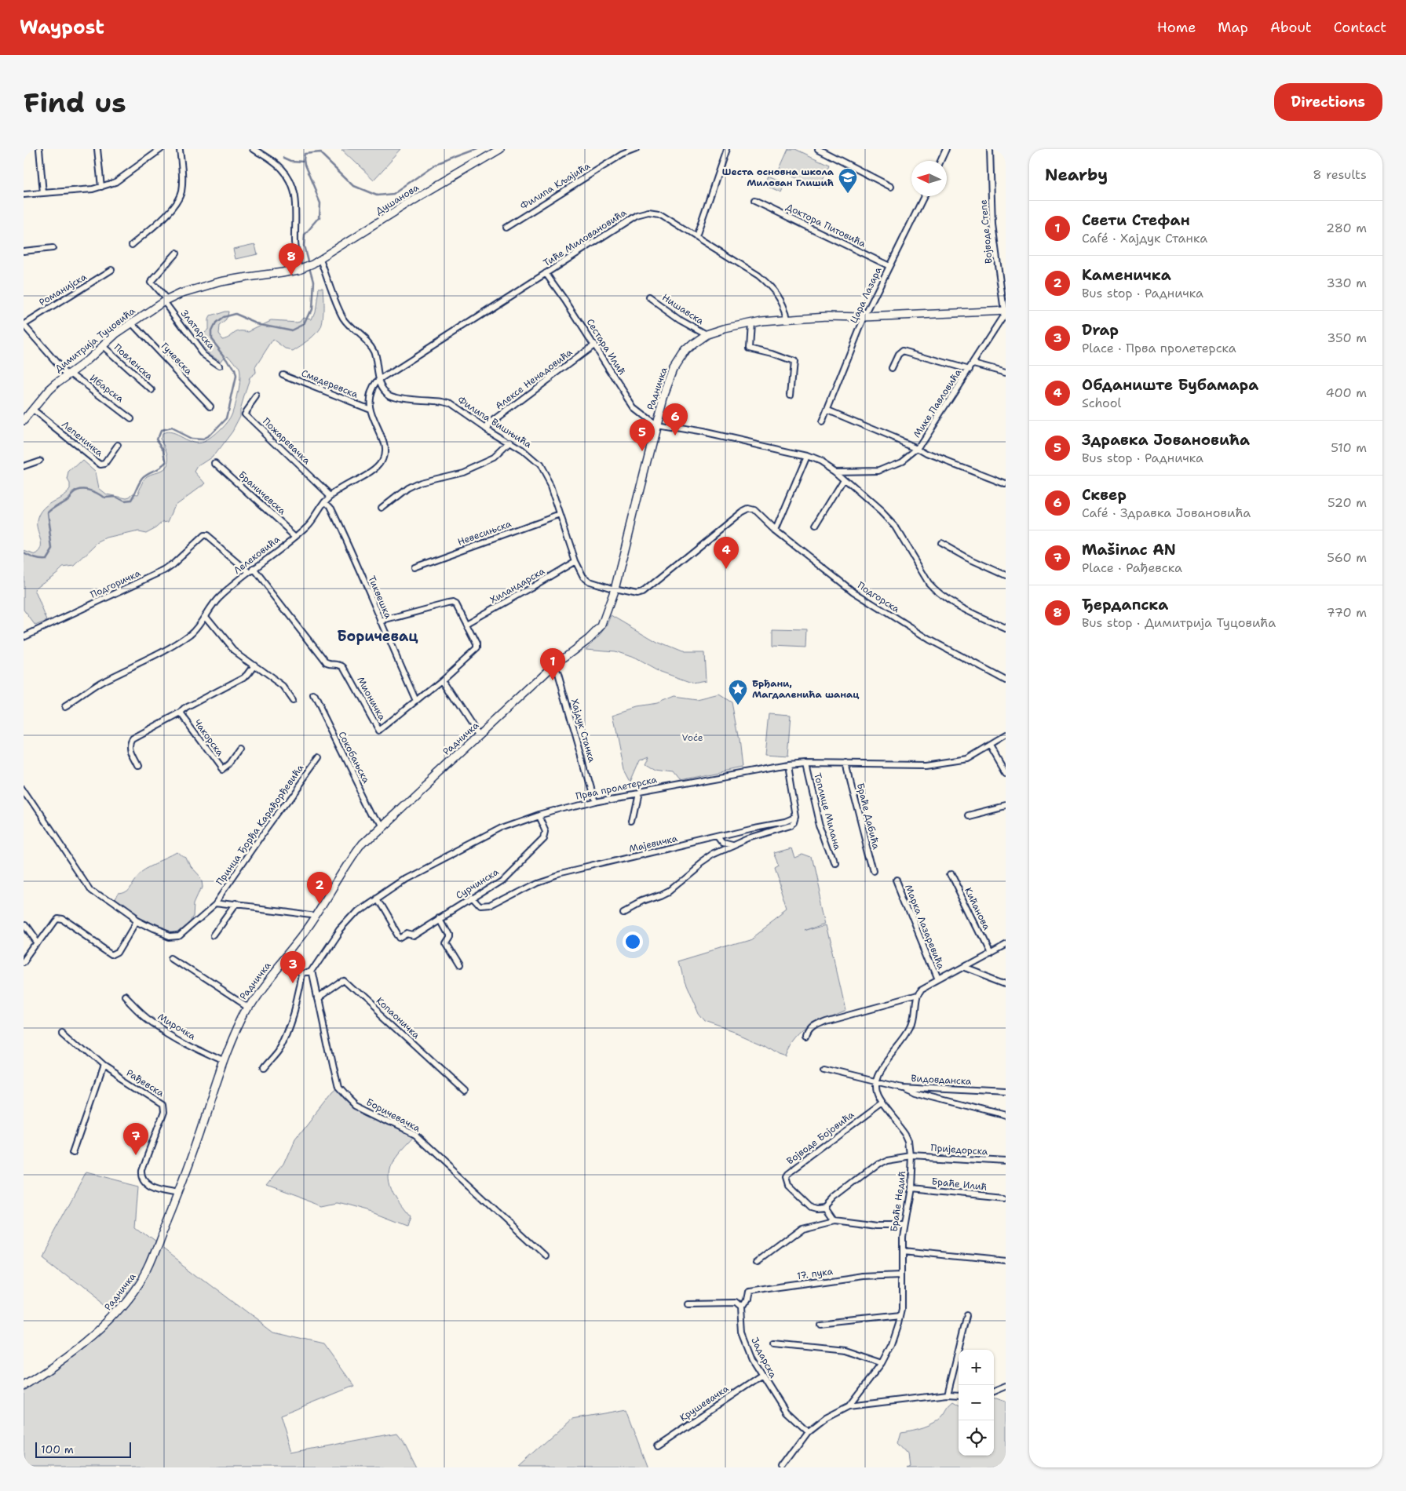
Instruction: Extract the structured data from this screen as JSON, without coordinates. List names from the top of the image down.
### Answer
{
  "streets": {
    "street": [
      "Филипа Кљајића",
      "Душанова",
      "Доктора Питовића",
      "Војводе Степе",
      "Тиће Миловановића",
      "Романијска",
      "Цара Лазара",
      "Нишавска",
      "Златарска",
      "Димитрија Туцовића",
      "Сестара Илић",
      "Гучевска",
      "Повленска",
      "Алексе Ненадовића",
      "Смедеревска",
      "Ибарска",
      "Радничка",
      "Мике Павловића",
      "Филипа Вишњића",
      "Лепеничка",
      "Пожаревачка",
      "Браничевска",
      "Невесињска",
      "Лелековића",
      "Подгоричка",
      "Хиландарска",
      "Тиквешка",
      "Подгорска",
      "Мионичка",
      "Хајдук Станка",
      "Чакорска",
      "Сокобањска",
      "Прва пролетерска",
      "Топлице Милана",
      "Браће Дабића",
      "Принца Ђорђа Карађорђевића",
      "Мајевичка",
      "Сурчинска",
      "Кићанова",
      "Марка Лазаревића",
      "Копаоничка",
      "Мирочка",
      "Видовданска",
      "Рађевска",
      "Боричевачка",
      "Војводе Бојовића",
      "Приједорска",
      "Браће Илић",
      "Браће Недић",
      "17. пука",
      "Јадарска",
      "Крушевачка"
    ]
  },
  "crossings": [
    ["Душанова", "Димитрија Туцовића"],
    ["Душанова", "Филипа Вишњића"],
    ["Доктора Питовића", "Цара Лазара"],
    ["Војводе Степе", "Радничка"],
    ["Војводе Степе", "Мике Павловића"],
    ["Тиће Миловановића", "Сестара Илић"],
    ["Тиће Миловановића", "Радничка"],
    ["Тиће Миловановића", "Филипа Вишњића"],
    ["Тиће Миловановића", "Лелековића"],
    ["Романијска", "Ибарска"],
    ["Цара Лазара", "Радничка"],
    ["Нишавска", "Радничка"],
    ["Златарска", "Димитрија Туцовића"],
    ["Димитрија Туцовића", "Гучевска"],
    ["Димитрија Туцовића", "Повленска"],
    ["Димитрија Туцовића", "Ибарска"],
    ["Димитрија Туцовића", "Лепеничка"],
    ["Сестара Илић", "Алексе Ненадовића"],
    ["Сестара Илић", "Радничка"],
    ["Алексе Ненадовића", "Филипа Вишњића"],
    ["Смедеревска", "Лелековића"],
    ["Радничка", "Мике Павловића"],
    ["Радничка", "Филипа Вишњића"],
    ["Радничка", "Хајдук Станка"],
    ["Радничка", "Сокобањска"],
    ["Радничка", "Мирочка"],
    ["Радничка", "Рађевска"],
    ["Филипа Вишњића", "Невесињска"],
    ["Филипа Вишњића", "Лелековића"],
    ["Филипа Вишњића", "Хиландарска"],
    ["Филипа Вишњића", "Подгорска"],
    ["Пожаревачка", "Лелековића"],
    ["Браничевска", "Лелековића"],
    ["Лелековића", "Тиквешка"],
    ["Лелековића", "Мионичка"],
    ["Подгоричка", "Мионичка"],
    ["Хиландарска", "Мионичка"],
    ["Тиквешка", "Мионичка"],
    ["Хајдук Станка", "Прва пролетерска"],
    ["Прва пролетерска", "Топлице Милана"],
    ["Прва пролетерска", "Браће Дабића"],
    ["Прва пролетерска", "Сурчинска"],
    ["Прва пролетерска", "Боричевачка"],
    ["Мајевичка", "Сурчинска"],
    ["Копаоничка", "Боричевачка"],
    ["Видовданска", "Браће Недић"],
    ["Војводе Бојовића", "Браће Недић"],
    ["Приједорска", "Браће Недић"],
    ["Браће Илић", "Браће Недић"],
    ["Браће Недић", "17. пука"],
    ["Браће Недић", "Јадарска"],
    ["17. пука", "Јадарска"],
    ["Јадарска", "Крушевачка"]
  ],
  "districts": ["Боричевац"],
  "parks": ["Voće"],
  "places": {
    "school or university": ["Шеста основна школа Милован Глишић"],
    "place": ["Брђани, Магдаленића шанац"]
  },
  "scale_bar": "100 m",
  "north": "left",
  "page": {
    "header": "Waypost",
    "nav": [
      "Home",
      "Map",
      "About",
      "Contact"
    ],
    "buttons": "Directions",
    "title": "Find us",
    "heading": ["Nearby", "8 results"],
    "list": [
      {
        "mark": "1",
        "name": "Свети Стефан",
        "note": "Café · Хајдук Станка",
        "value": "280 m"
      },
      {
        "mark": "2",
        "name": "Каменичка",
        "note": "Bus stop · Радничка",
        "value": "330 m"
      },
      {
        "mark": "3",
        "name": "Drap",
        "note": "Place · Прва пролетерска",
        "value": "350 m"
      },
      {
        "mark": "4",
        "name": "Обданиште Бубамара",
        "note": "School",
        "value": "400 m"
      },
      {
        "mark": "5",
        "name": "Здравка Јовановића",
        "note": "Bus stop · Радничка",
        "value": "510 m"
      },
      {
        "mark": "6",
        "name": "Сквер",
        "note": "Café · Здравка Јовановића",
        "value": "520 m"
      },
      {
        "mark": "7",
        "name": "Mašinac AN",
        "note": "Place · Рађевска",
        "value": "560 m"
      },
      {
        "mark": "8",
        "name": "Ђердапска",
        "note": "Bus stop · Димитрија Туцовића",
        "value": "770 m"
      }
    ],
    "pins": [
      "8",
      "6",
      "5",
      "4",
      "1",
      "2",
      "3",
      "7"
    ],
    "map_buttons": ["+", "−"],
    "scale": "100 m"
  }
}
